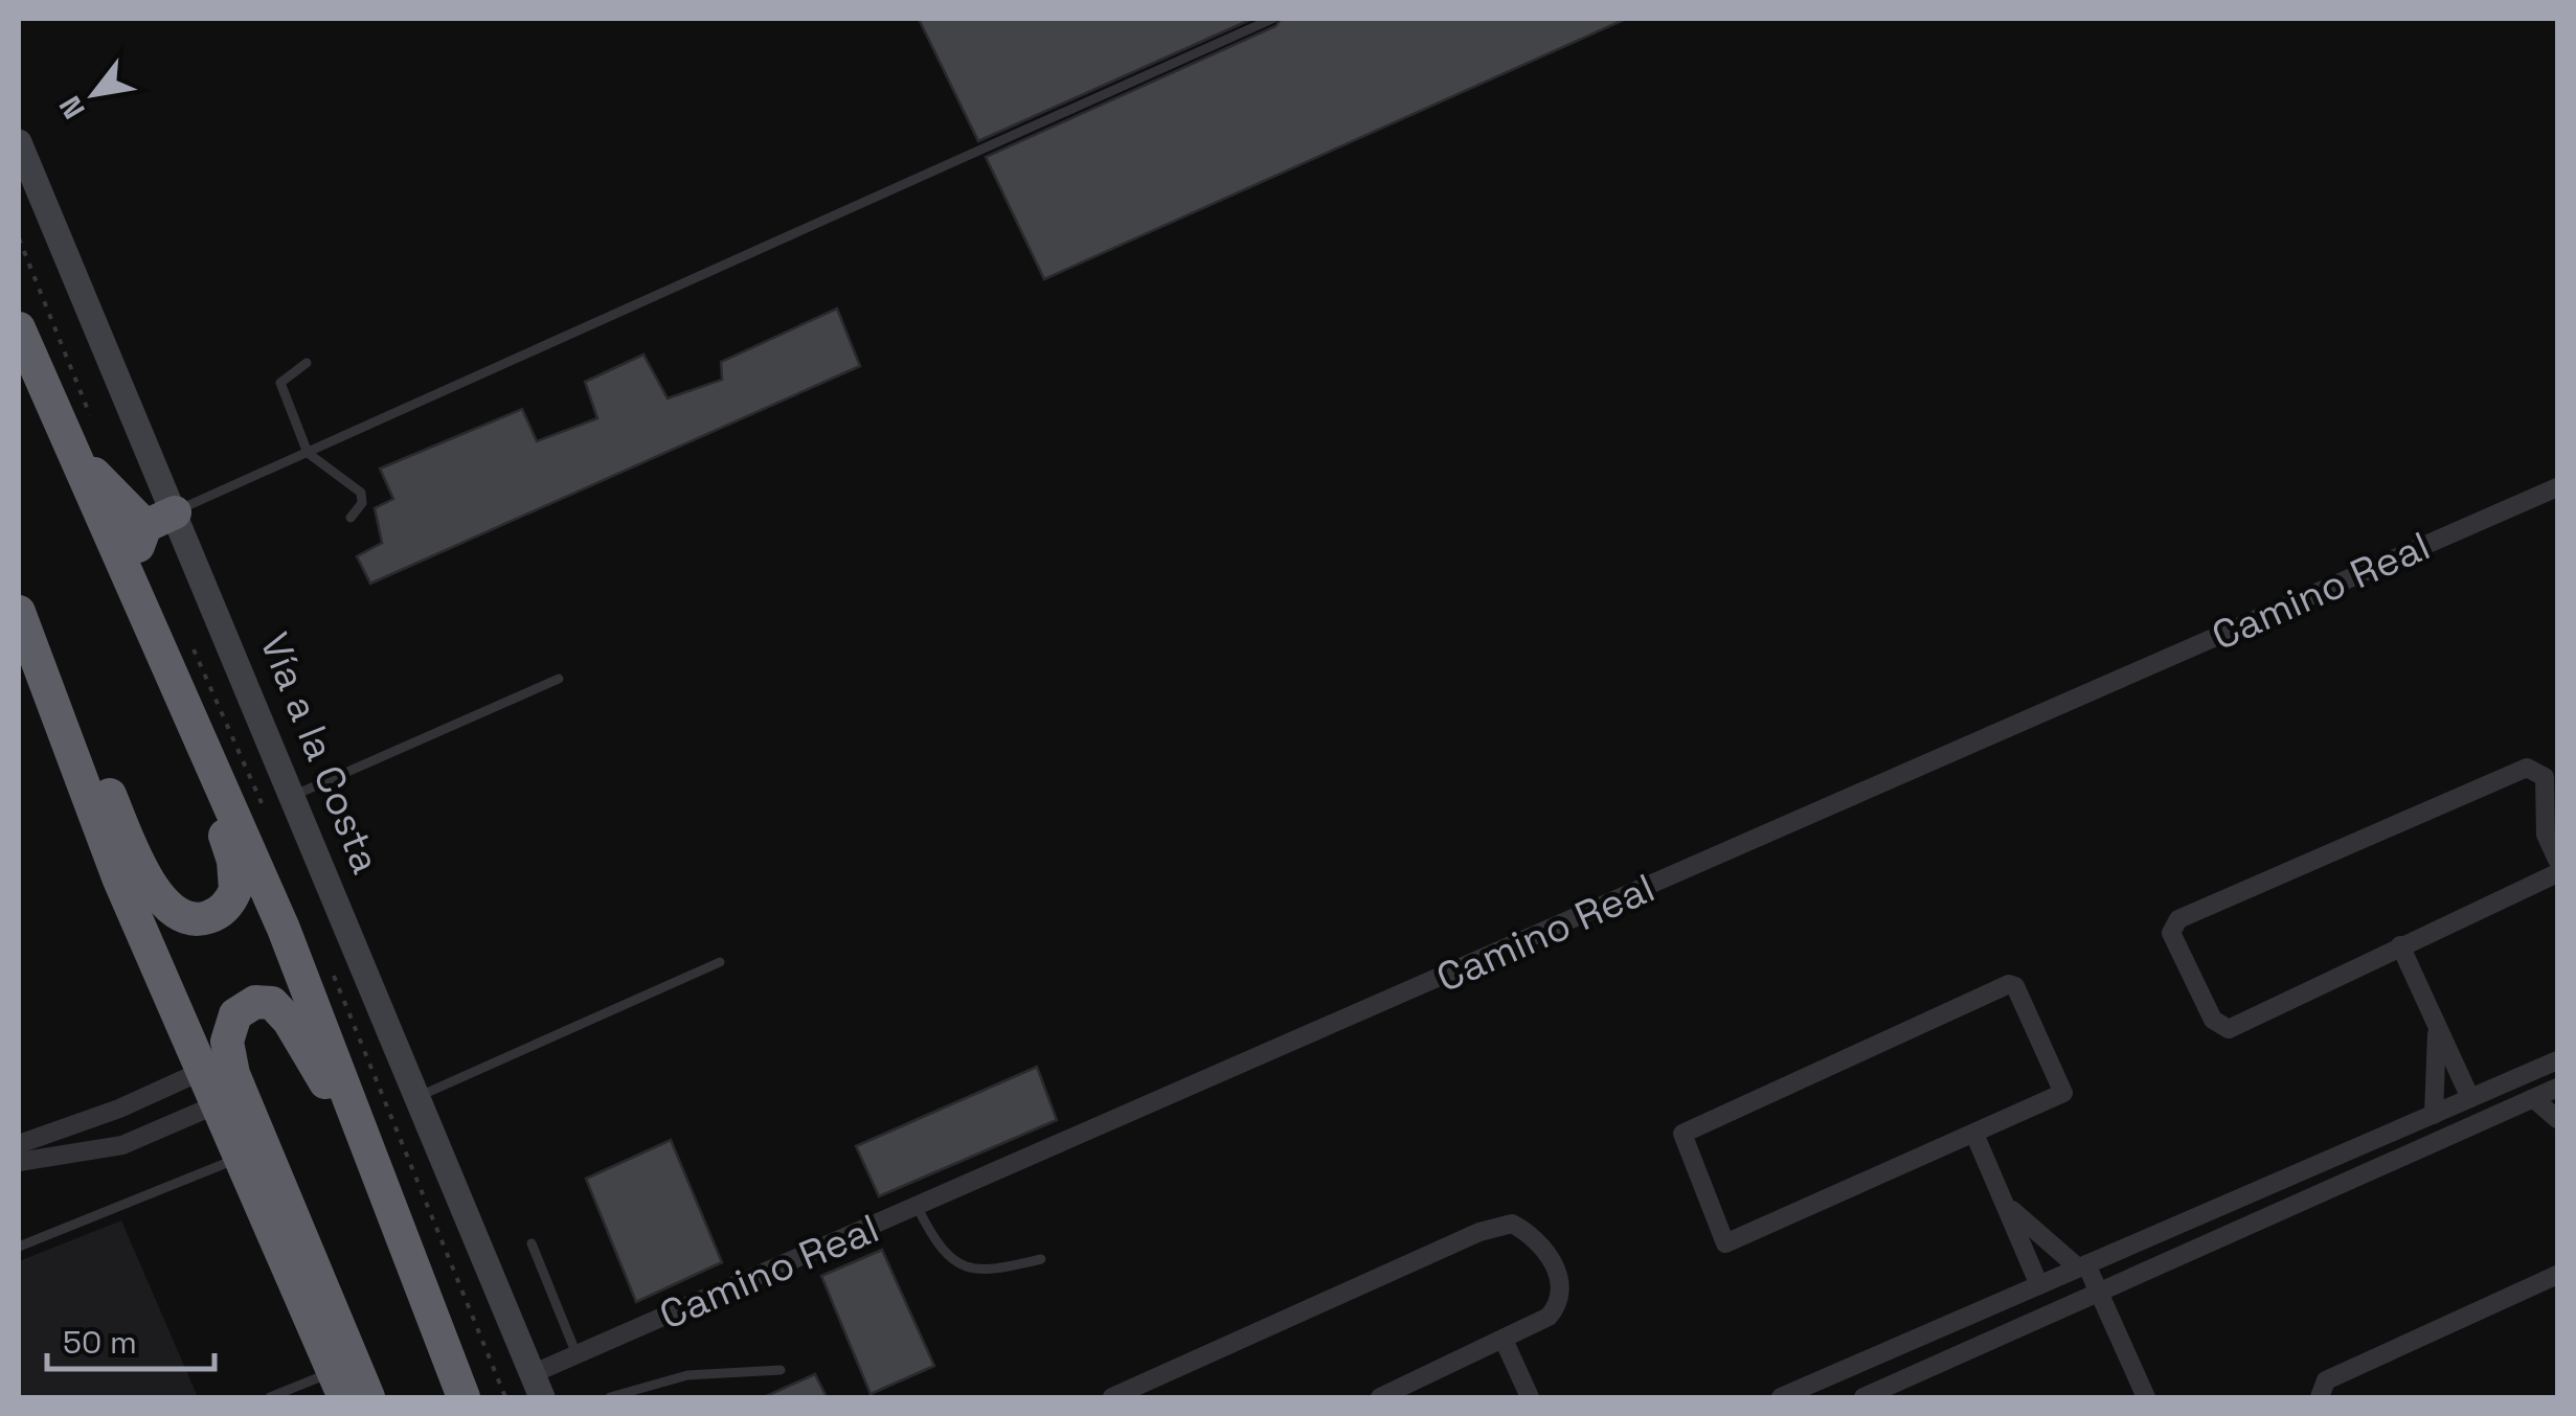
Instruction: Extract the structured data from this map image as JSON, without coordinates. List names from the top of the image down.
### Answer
{
  "streets": {
    "street": ["Camino Real", "Vía a la Costa"]
  },
  "crossings": [
    ["Camino Real", "Vía a la Costa"]
  ],
  "scale_bar": "50 m",
  "north": "bottom left"
}
